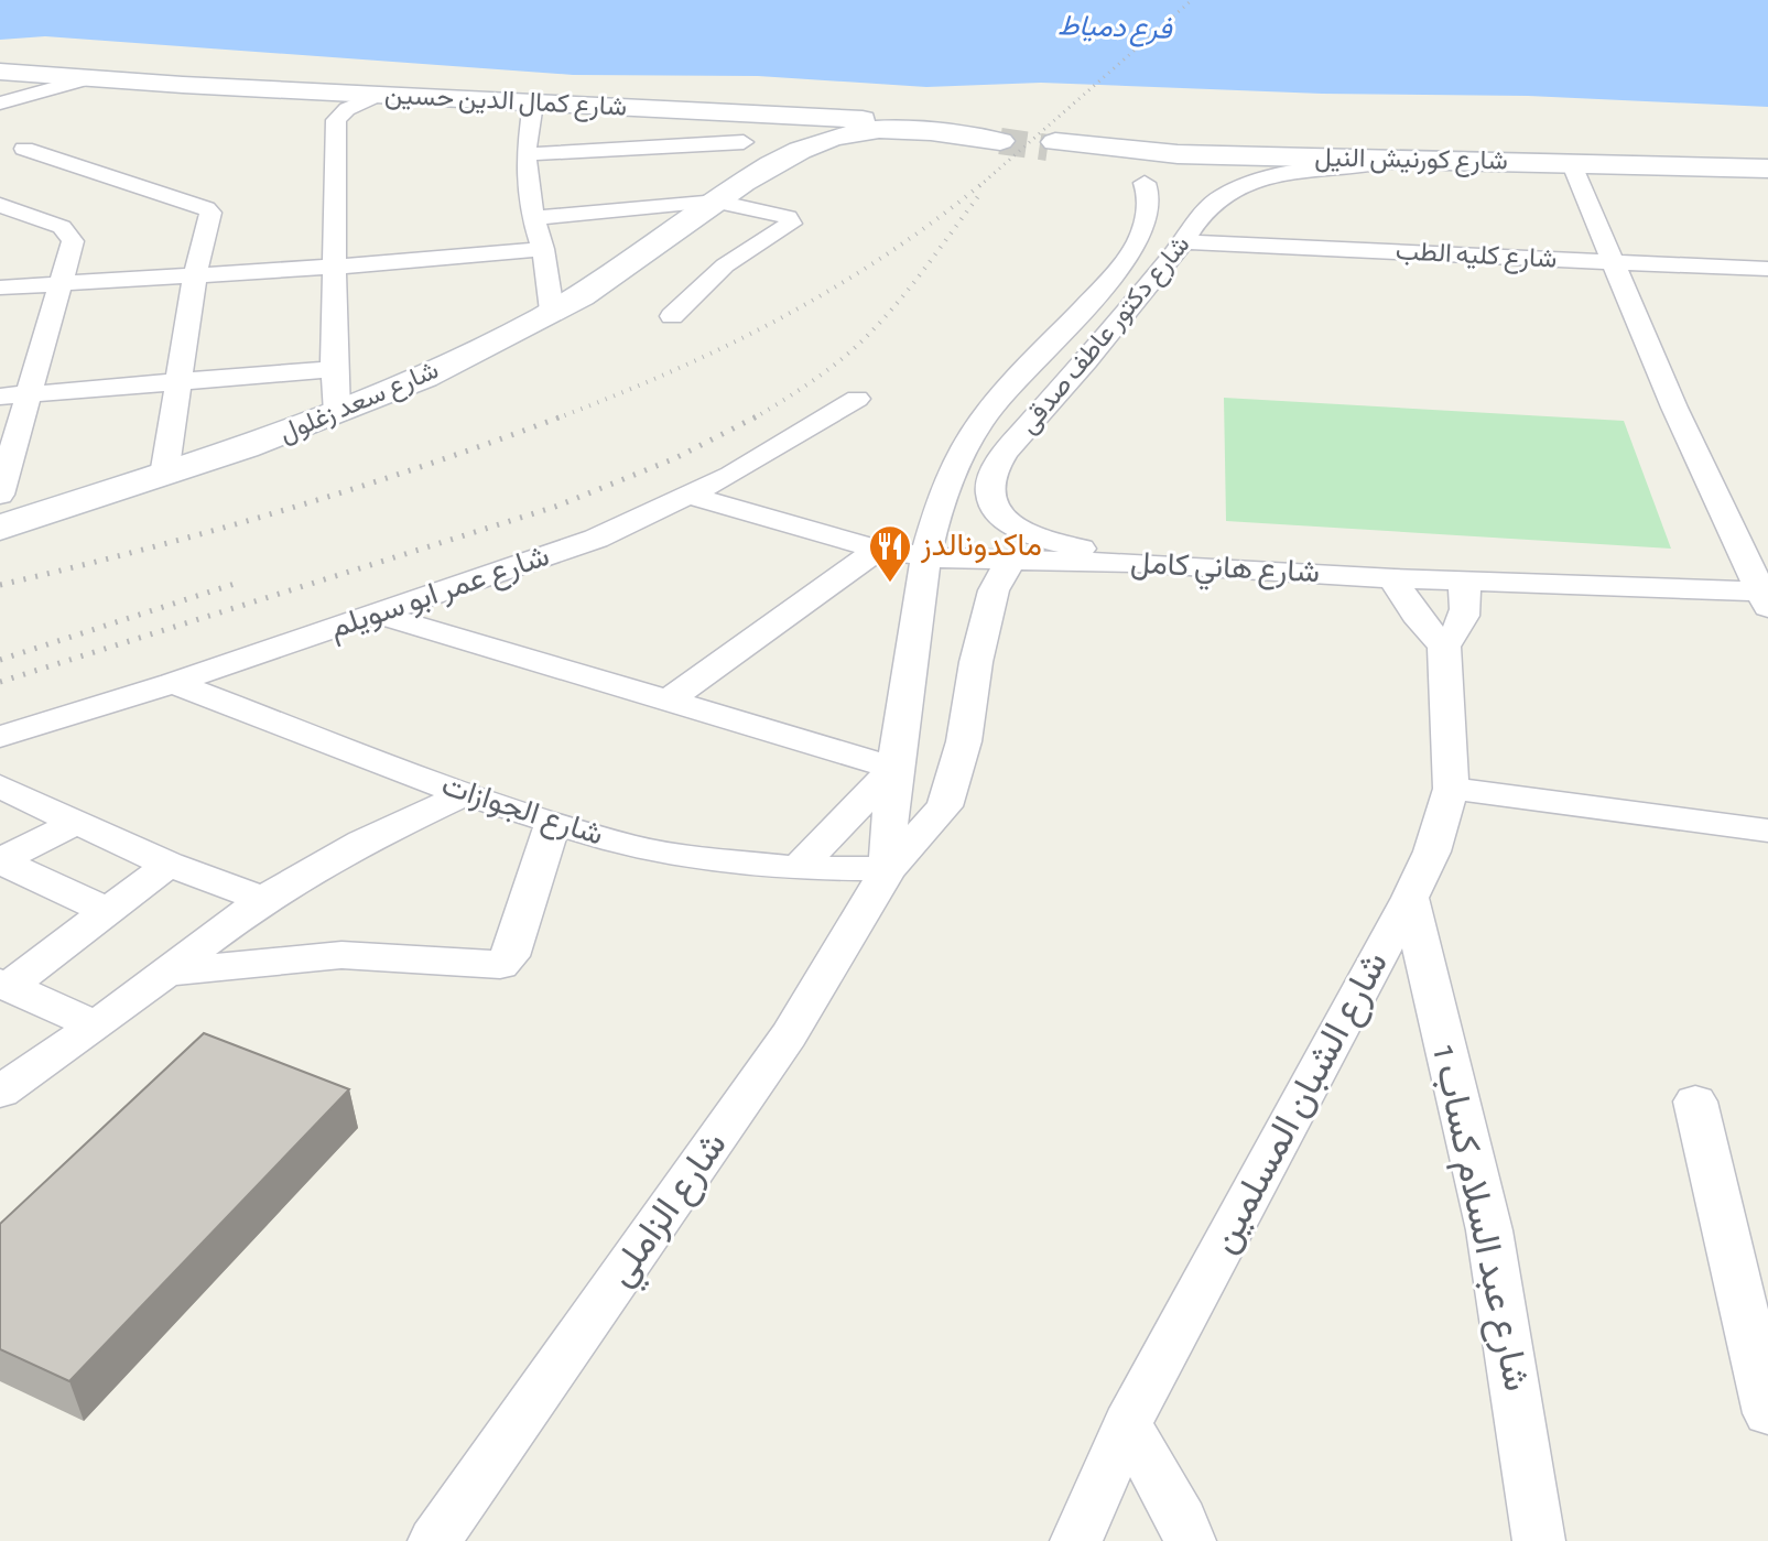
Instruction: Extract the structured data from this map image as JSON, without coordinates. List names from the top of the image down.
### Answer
{
  "streets": {
    "main road": ["شارع كمال الدين حسين", "شارع كورنيش النيل", "شارع سعد زغلول"],
    "street": [
      "شارع كليه الطب",
      "شارع دكتور عاطف صدقى",
      "شارع هاني كامل",
      "شارع عمر ابو سويلم",
      "شارع الجوازات",
      "شارع الشبان المسلمين",
      "شارع الزاملي",
      "شارع عبد السلام كساب 1"
    ]
  },
  "crossings": [
    ["شارع كمال الدين حسين", "شارع سعد زغلول"],
    ["شارع كورنيش النيل", "شارع دكتور عاطف صدقى"],
    ["شارع كليه الطب", "شارع دكتور عاطف صدقى"],
    ["شارع دكتور عاطف صدقى", "شارع هاني كامل"],
    ["شارع دكتور عاطف صدقى", "شارع الجوازات"],
    ["شارع دكتور عاطف صدقى", "شارع الزاملي"],
    ["شارع هاني كامل", "شارع عمر ابو سويلم"],
    ["شارع عمر ابو سويلم", "شارع الجوازات"],
    ["شارع الجوازات", "شارع الزاملي"],
    ["شارع الشبان المسلمين", "شارع عبد السلام كساب 1"]
  ],
  "water": ["فرع دمياط"],
  "places": {
    "restaurant": ["ماكدونالدز"]
  }
}
